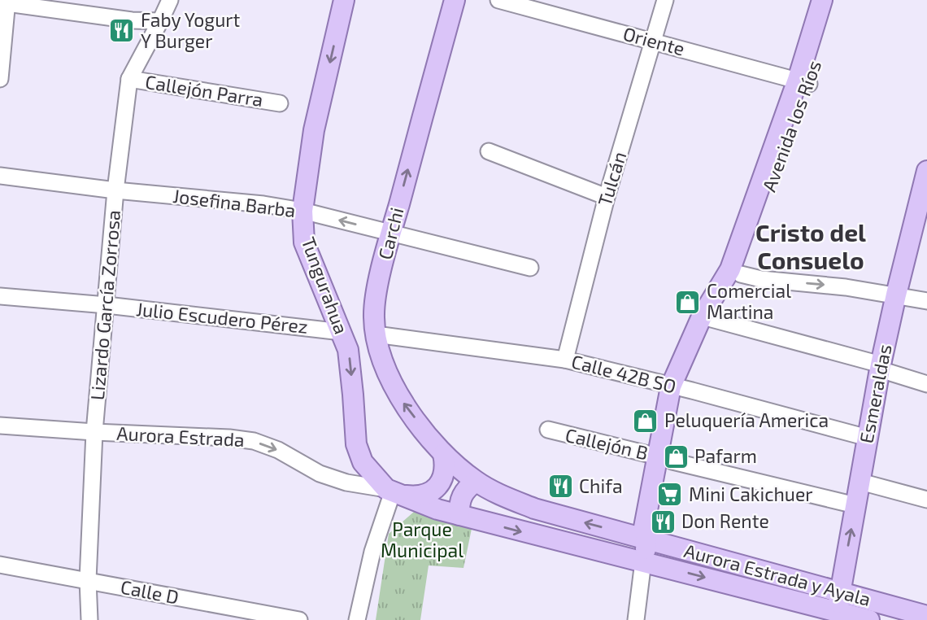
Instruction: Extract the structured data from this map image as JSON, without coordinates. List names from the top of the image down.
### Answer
{
  "streets": {
    "main road": [
      "Avenida los Ríos",
      "Carchi",
      "Tungurahua",
      "Esmeraldas",
      "Aurora Estrada y Ayala"
    ],
    "street": [
      "Oriente",
      "Callejón Parra",
      "Tulcán",
      "Josefina Barba",
      "Lizardo García Zorrosa",
      "Julio Escudero Pérez",
      "Calle 42B SO",
      "Aurora Estrada",
      "Callejón B",
      "Calle D"
    ]
  },
  "crossings": [
    ["Oriente", "Avenida los Ríos"],
    ["Oriente", "Tulcán"],
    ["Callejón Parra", "Lizardo García Zorrosa"],
    ["Avenida los Ríos", "Calle 42B SO"],
    ["Avenida los Ríos", "Callejón B"],
    ["Avenida los Ríos", "Aurora Estrada y Ayala"],
    ["Tulcán", "Calle 42B SO"],
    ["Josefina Barba", "Carchi"],
    ["Josefina Barba", "Tungurahua"],
    ["Josefina Barba", "Lizardo García Zorrosa"],
    ["Carchi", "Calle 42B SO"],
    ["Carchi", "Aurora Estrada y Ayala"],
    ["Tungurahua", "Julio Escudero Pérez"],
    ["Tungurahua", "Aurora Estrada"],
    ["Tungurahua", "Aurora Estrada y Ayala"],
    ["Lizardo García Zorrosa", "Julio Escudero Pérez"],
    ["Lizardo García Zorrosa", "Aurora Estrada"],
    ["Lizardo García Zorrosa", "Calle D"],
    ["Calle 42B SO", "Esmeraldas"],
    ["Esmeraldas", "Callejón B"],
    ["Esmeraldas", "Aurora Estrada y Ayala"],
    ["Aurora Estrada", "Aurora Estrada y Ayala"]
  ],
  "one_way": ["Carchi", "Tungurahua", "Aurora Estrada"],
  "districts": ["Cristo del Consuelo"],
  "parks": ["Parque Municipal"],
  "places": {
    "restaurant": ["Faby Yogurt Y Burger", "Chifa", "Don Rente"],
    "shop": ["Comercial Martina", "Peluquería America", "Pafarm"],
    "supermarket": ["Mini Cakichuer"]
  }
}
